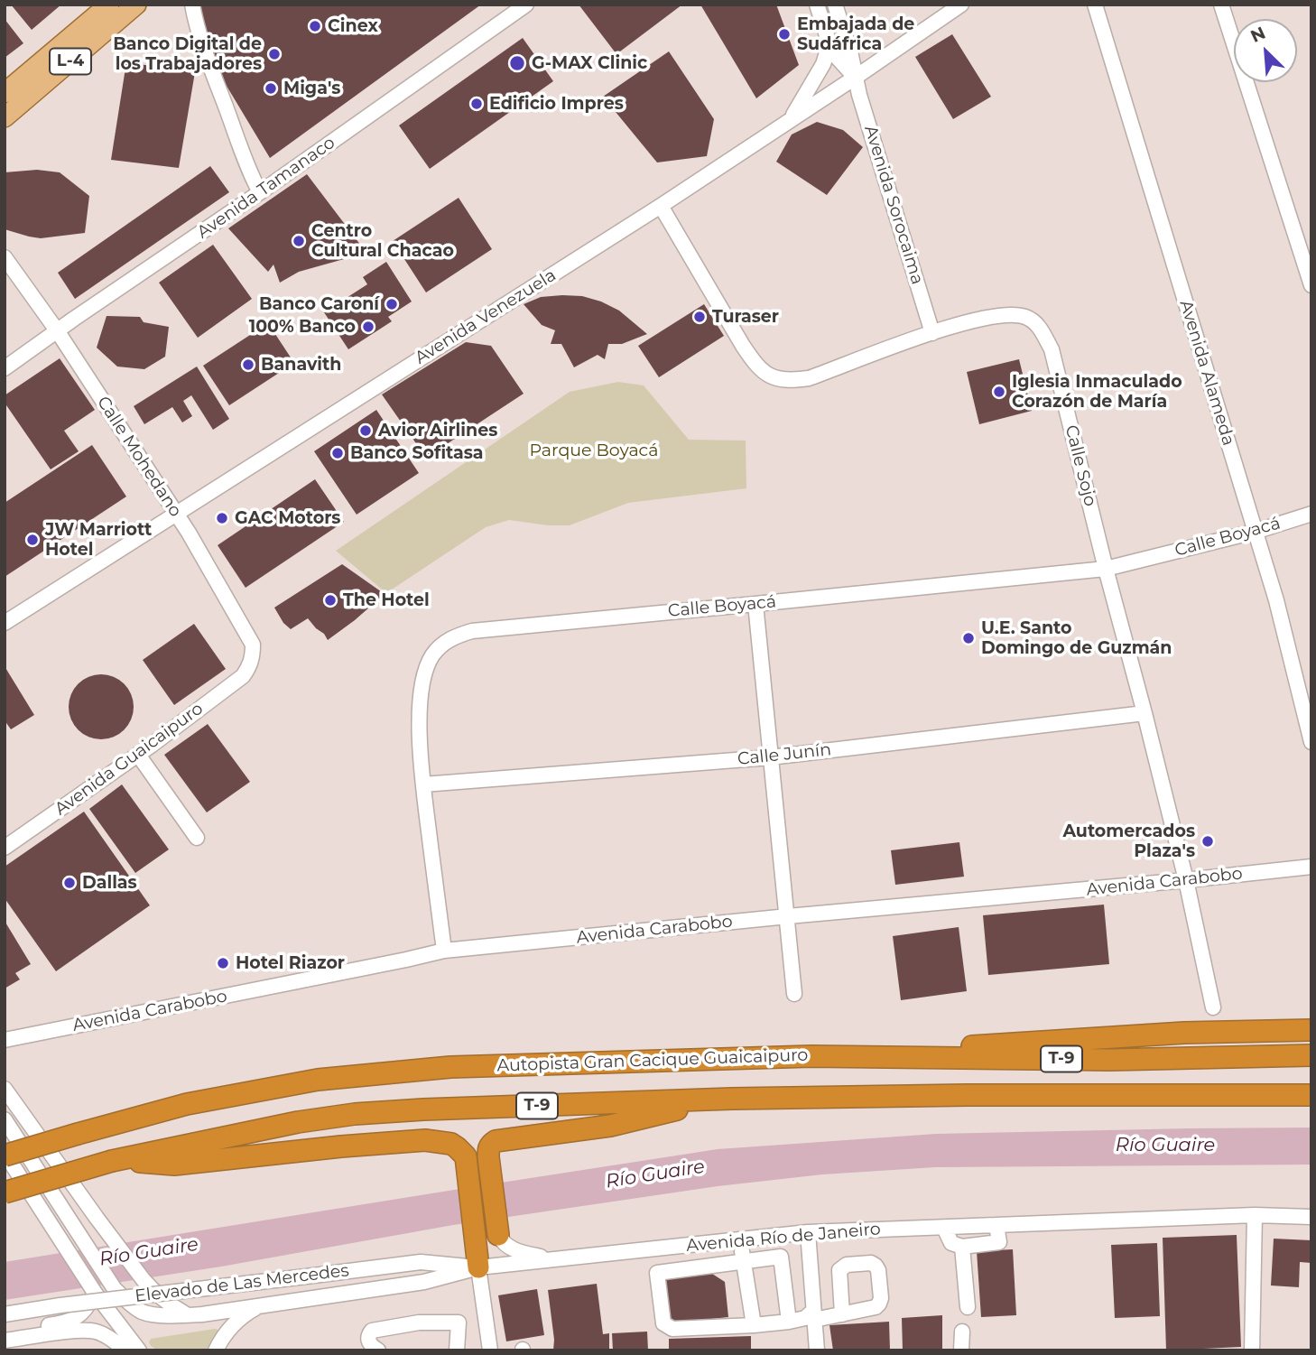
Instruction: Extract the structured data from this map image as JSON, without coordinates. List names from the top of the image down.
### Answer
{
  "streets": {
    "highway": ["T-9", "Autopista Gran Cacique Guaicaipuro"],
    "main road": ["L-4"],
    "street": [
      "Avenida Tamanaco",
      "Avenida Sorocaima",
      "Avenida Venezuela",
      "Avenida Alameda",
      "Calle Mohedano",
      "Calle Sojo",
      "Calle Boyacá",
      "Calle Junín",
      "Avenida Guaicaipuro",
      "Avenida Carabobo",
      "Avenida Río de Janeiro",
      "Elevado de Las Mercedes"
    ]
  },
  "crossings": [
    ["Avenida Tamanaco", "Calle Mohedano"],
    ["Avenida Sorocaima", "Avenida Venezuela"],
    ["Avenida Sorocaima", "Calle Sojo"],
    ["Avenida Venezuela", "Calle Mohedano"],
    ["Avenida Venezuela", "Calle Sojo"],
    ["Avenida Alameda", "Calle Boyacá"],
    ["Calle Mohedano", "Avenida Guaicaipuro"],
    ["Calle Sojo", "Calle Boyacá"],
    ["Calle Sojo", "Calle Junín"],
    ["Calle Sojo", "Avenida Carabobo"],
    ["Calle Boyacá", "Calle Junín"],
    ["Calle Boyacá", "Avenida Carabobo"],
    ["T-9", "Avenida Río de Janeiro"],
    ["Avenida Río de Janeiro", "Elevado de Las Mercedes"]
  ],
  "water": ["Río Guaire"],
  "parks": ["Parque Boyacá"],
  "places": [
    "Cinex",
    "Embajada de Sudáfrica",
    "Banco Digital de los Trabajadores",
    "G-MAX Clinic",
    "Miga's",
    "Edificio Impres",
    "Centro Cultural Chacao",
    "Banco Caroní",
    "Turaser",
    "100% Banco",
    "Banavith",
    "Iglesia Inmaculado Corazón de María",
    "Avior Airlines",
    "Banco Sofitasa",
    "GAC Motors",
    "JW Marriott Hotel",
    "The Hotel",
    "U.E. Santo Domingo de Guzmán",
    "Automercados Plaza's",
    "Dallas",
    "Hotel Riazor"
  ],
  "north": "top left"
}
